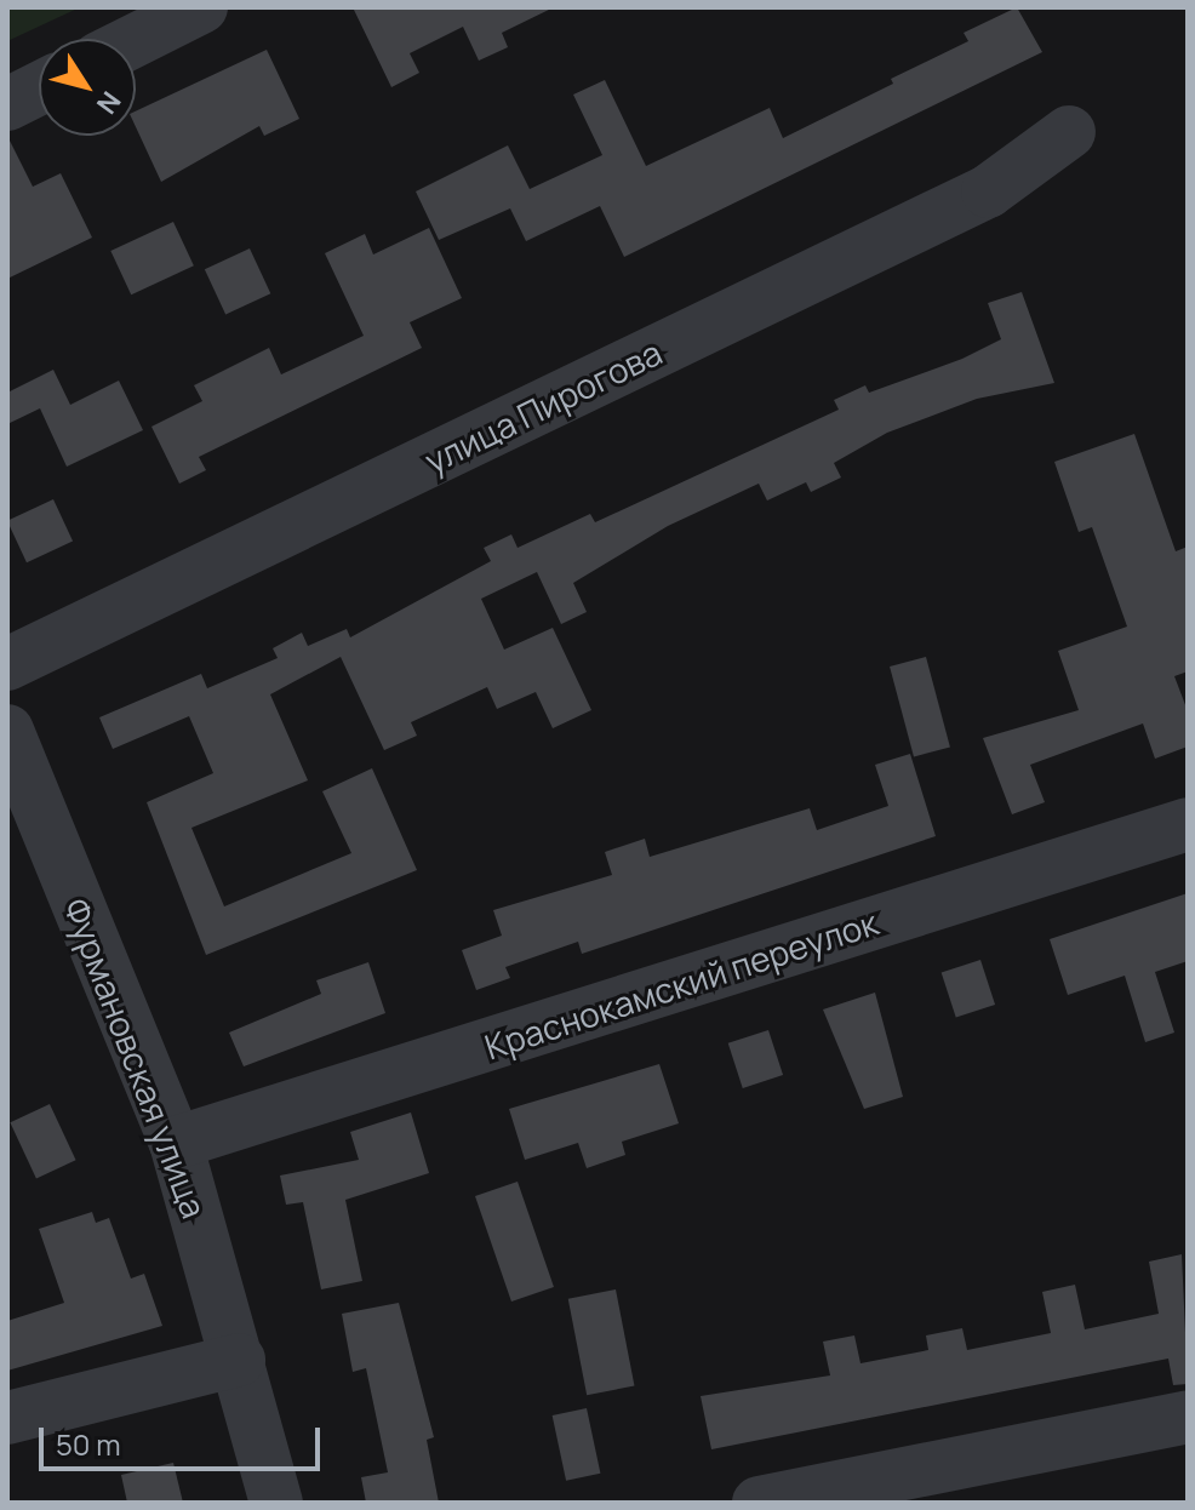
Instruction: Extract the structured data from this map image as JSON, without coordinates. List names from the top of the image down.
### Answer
{
  "streets": {
    "street": ["улица Пирогова", "Краснокамский переулок", "Фурмановская улица"]
  },
  "crossings": [
    ["Краснокамский переулок", "Фурмановская улица"]
  ],
  "scale_bar": "50 m",
  "north": "bottom right"
}
